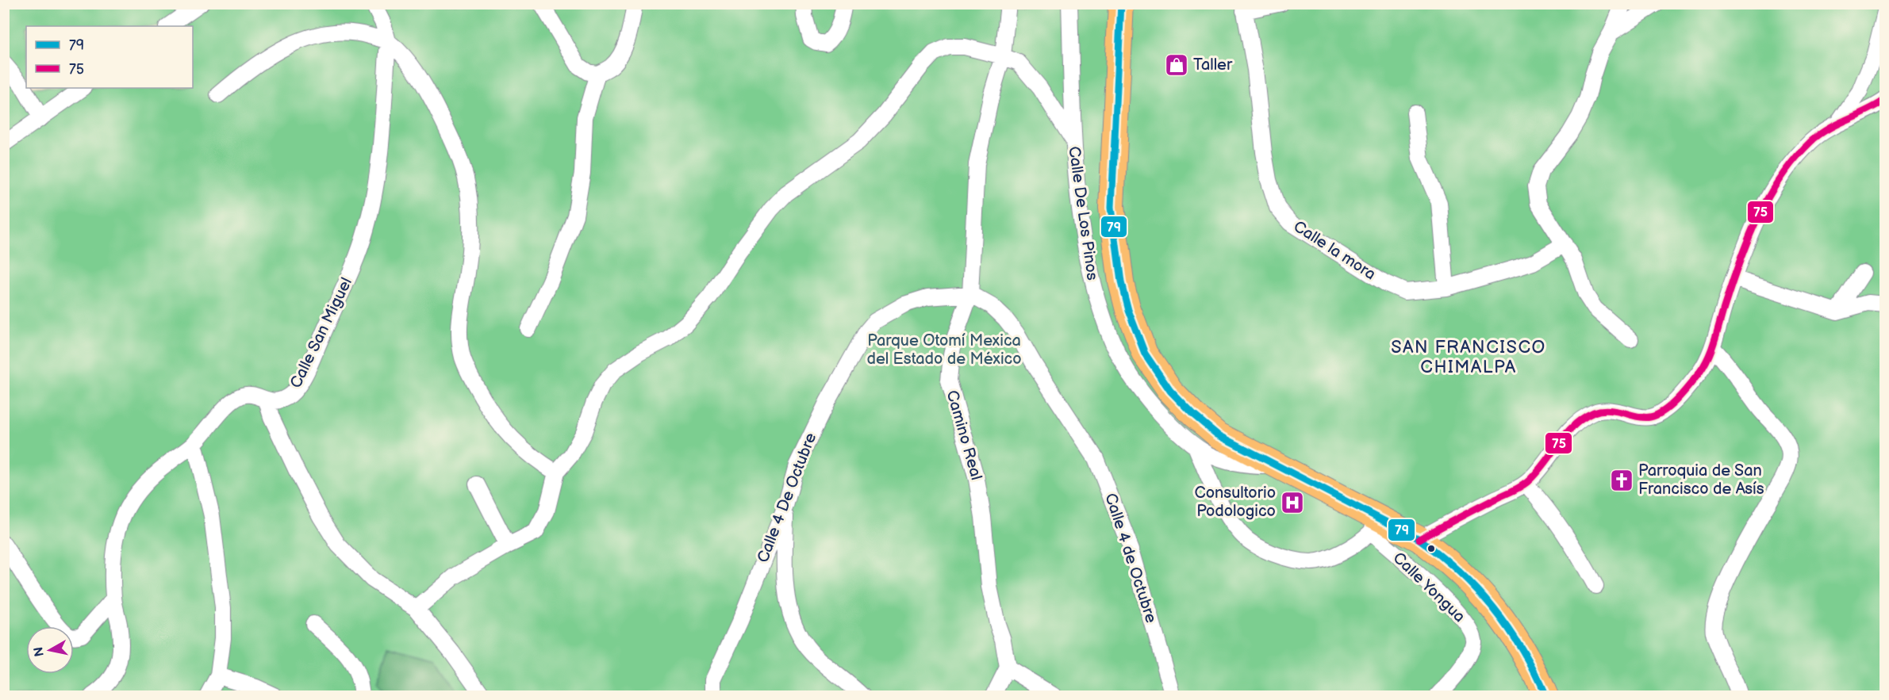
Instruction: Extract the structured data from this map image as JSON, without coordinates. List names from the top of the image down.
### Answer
{
  "streets": {
    "street": [
      "Calle De Los Pinos",
      "Calle la mora",
      "Calle San Miguel",
      "Camino Real",
      "Calle 4 De Octubre",
      "Calle 4 de Octubre",
      "Calle Yongua"
    ]
  },
  "crossings": [
    ["Camino Real", "Calle 4 De Octubre"],
    ["Camino Real", "Calle 4 de Octubre"],
    ["Calle 4 De Octubre", "Calle 4 de Octubre"]
  ],
  "districts": ["SAN FRANCISCO CHIMALPA"],
  "parks": ["Parque Otomí Mexica del Estado de México"],
  "places": {
    "shop": ["Taller"],
    "church": ["Parroquia de San Francisco de Asís"],
    "hospital": ["Consultorio Podologico"]
  },
  "lines": ["transit line 79", "transit line 75"],
  "legend": ["79", "75"],
  "north": "left"
}
